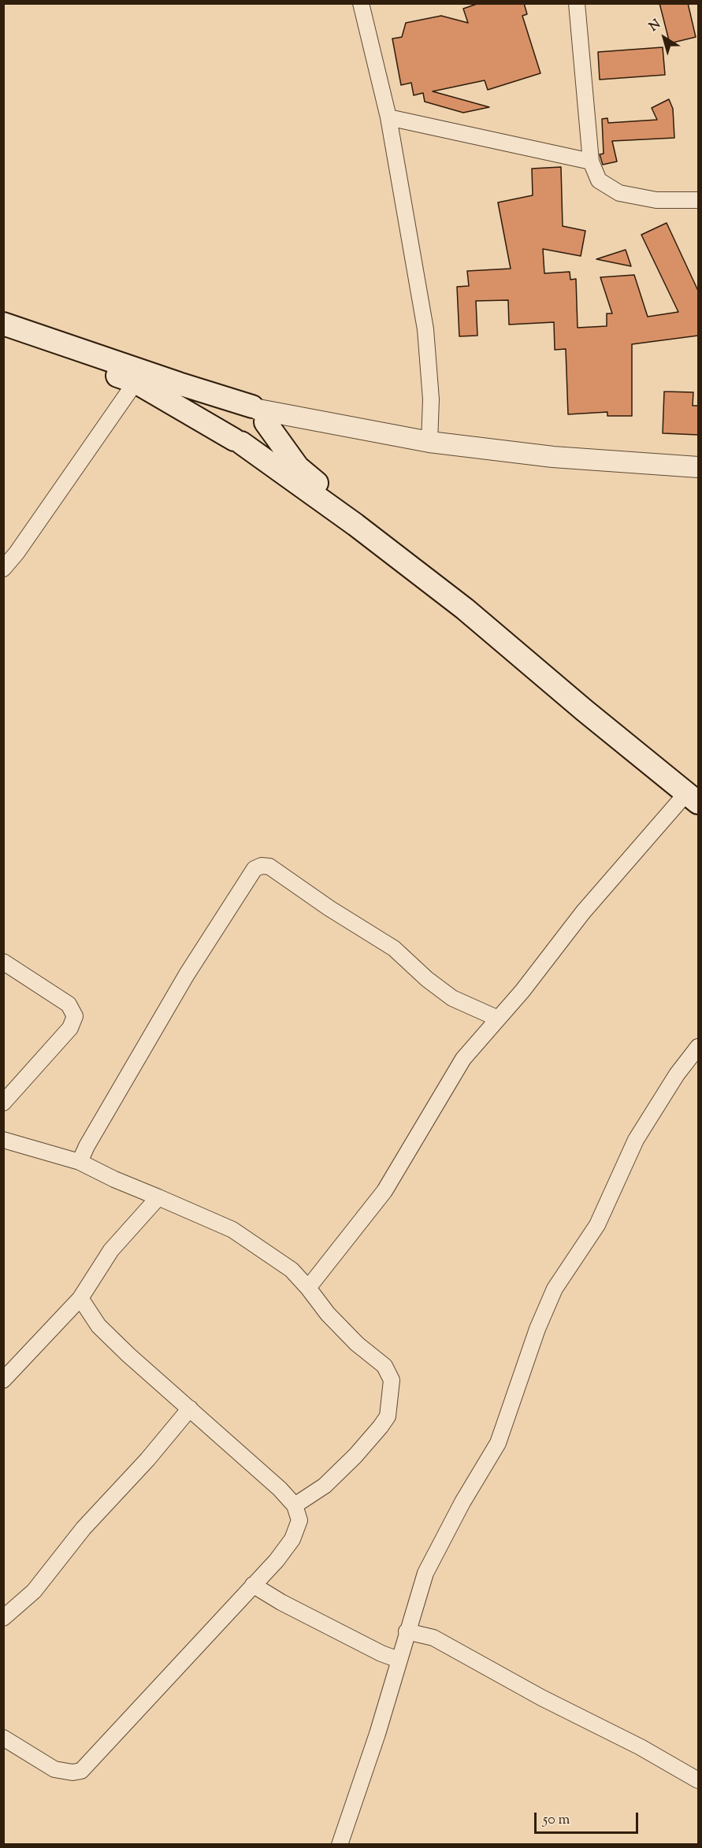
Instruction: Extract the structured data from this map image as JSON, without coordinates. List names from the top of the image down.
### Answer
{
  "scale_bar": "50 m",
  "north": "top left"
}
